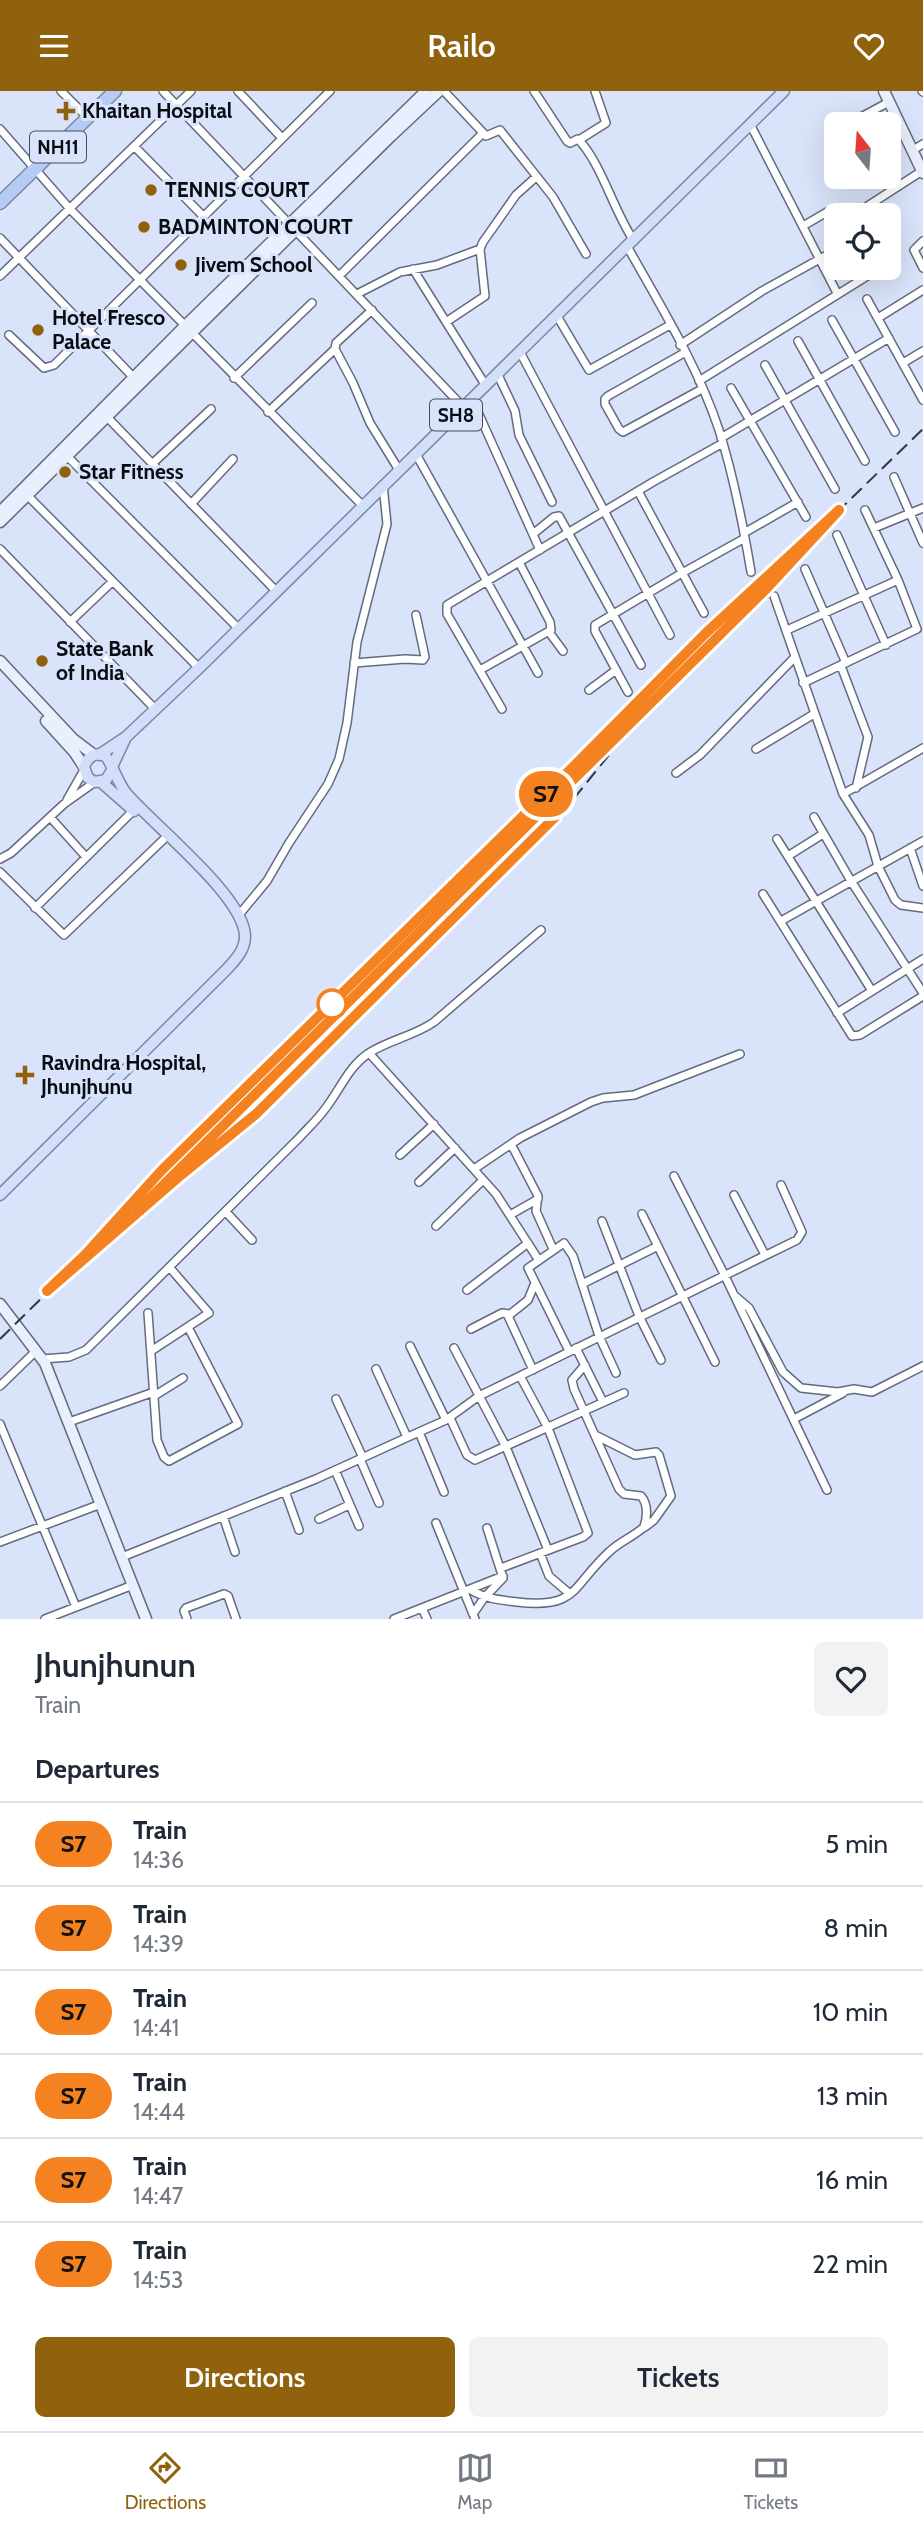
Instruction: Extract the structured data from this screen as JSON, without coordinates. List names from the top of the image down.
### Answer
{
  "streets": {
    "highway": ["NH11"],
    "main road": ["SH8"]
  },
  "places": {
    "health": ["Khaitan Hospital", "Ravindra Hospital, Jhunjhunu"],
    "other": [
      "TENNIS COURT",
      "BADMINTON COURT",
      "Jivem School",
      "Hotel Fresco Palace",
      "Star Fitness",
      "State Bank of India"
    ]
  },
  "north": "top",
  "page": {
    "header": "Railo",
    "on_map": "S7",
    "heading": [
      ["Jhunjhunun", "Train"],
      "Departures"
    ],
    "list": [
      {
        "mark": "S7",
        "name": "Train",
        "note": "14:36",
        "value": "5 min"
      },
      {
        "mark": "S7",
        "name": "Train",
        "note": "14:39",
        "value": "8 min"
      },
      {
        "mark": "S7",
        "name": "Train",
        "note": "14:41",
        "value": "10 min"
      },
      {
        "mark": "S7",
        "name": "Train",
        "note": "14:44",
        "value": "13 min"
      },
      {
        "mark": "S7",
        "name": "Train",
        "note": "14:47",
        "value": "16 min"
      },
      {
        "mark": "S7",
        "name": "Train",
        "note": "14:53",
        "value": "22 min"
      }
    ],
    "buttons": ["Directions", "Tickets"],
    "tabs": ["Directions", "Map", "Tickets"]
  }
}
